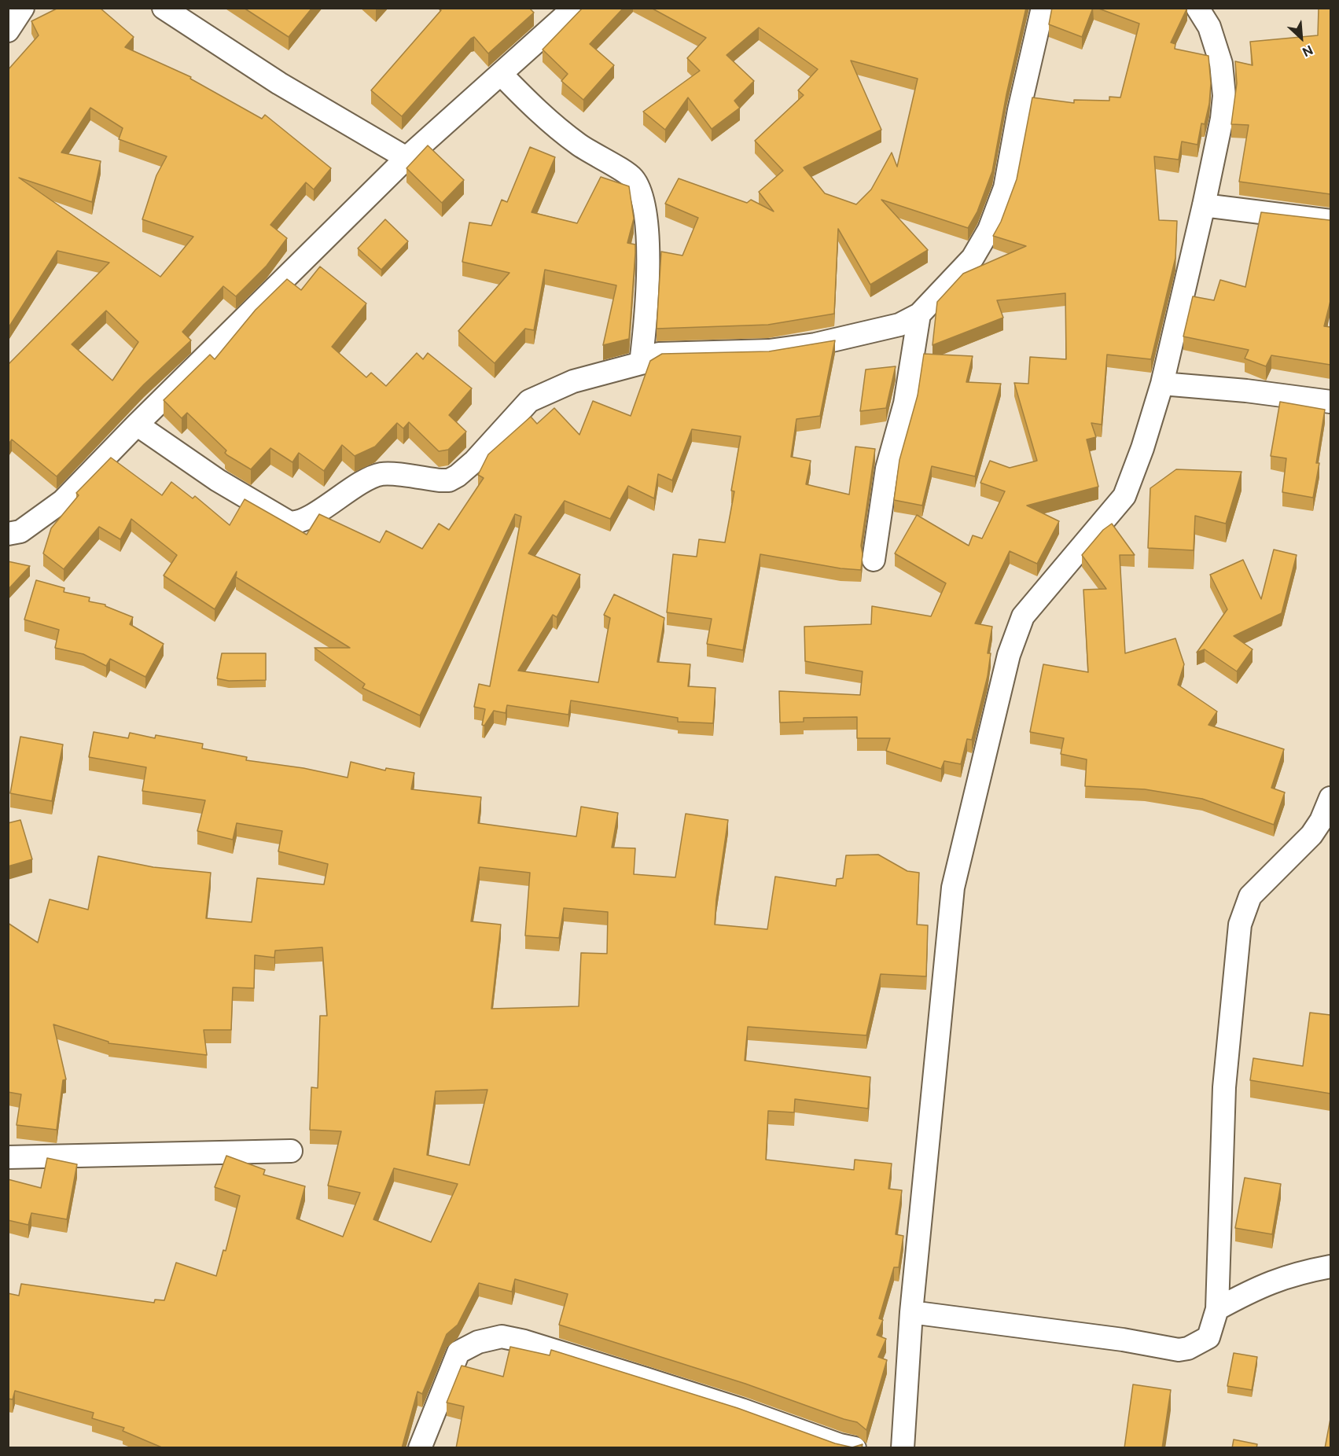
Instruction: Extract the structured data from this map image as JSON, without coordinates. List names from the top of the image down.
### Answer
{
  "north": "bottom right"
}
